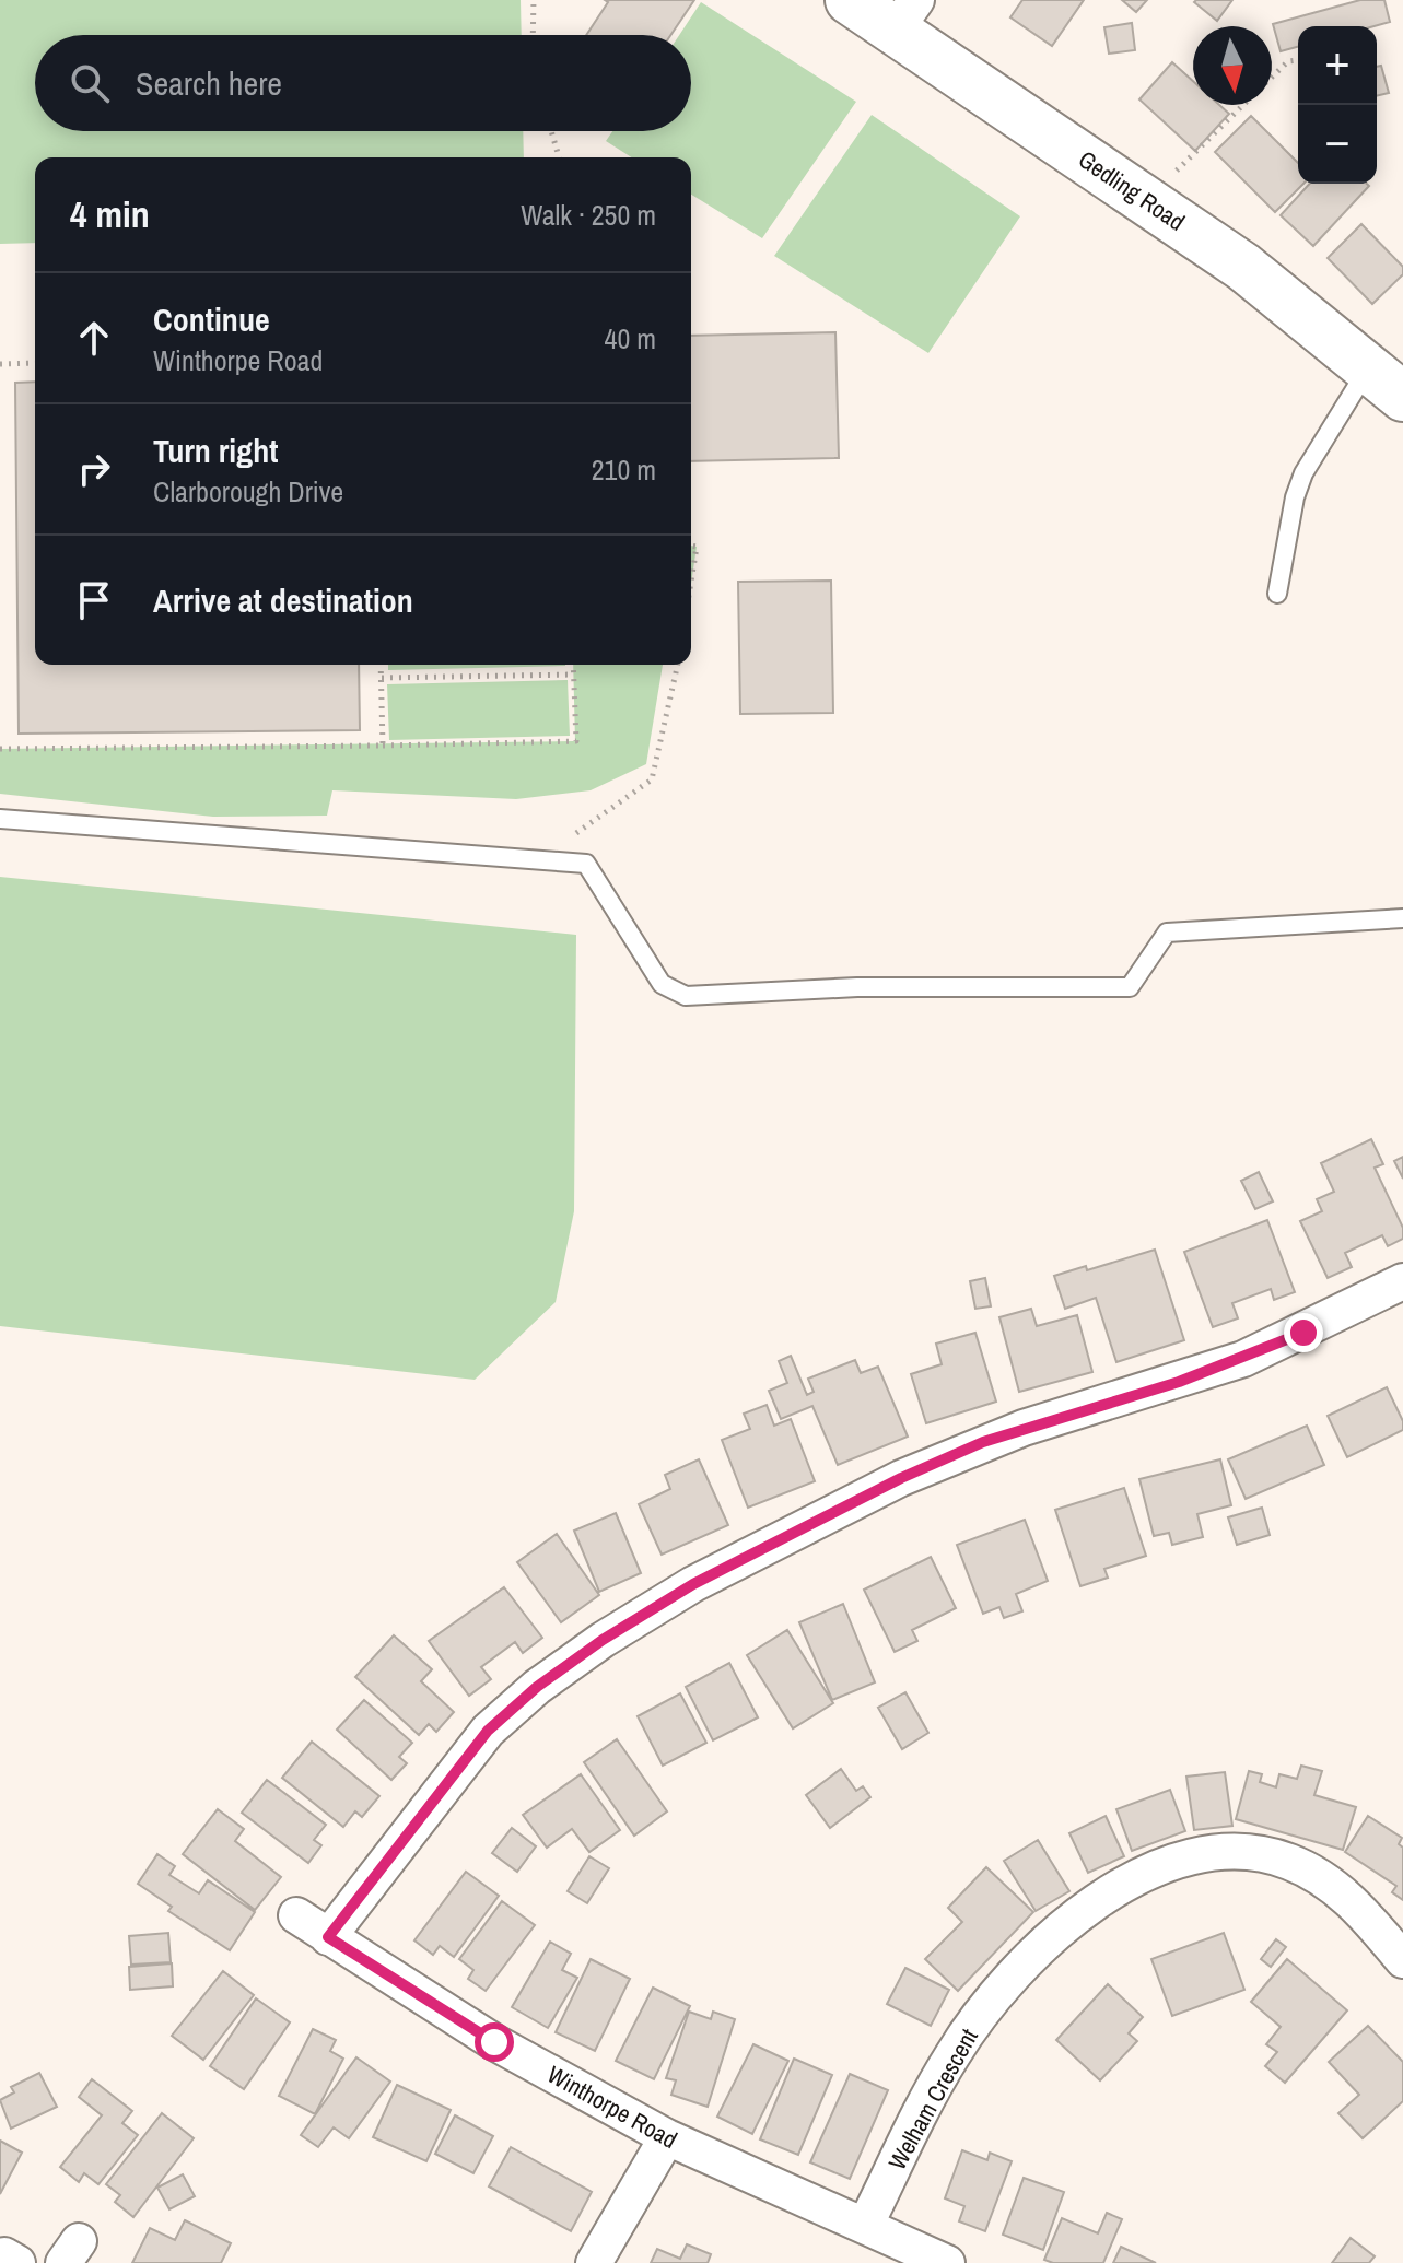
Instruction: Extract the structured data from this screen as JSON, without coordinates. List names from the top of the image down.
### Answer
{
  "streets": {
    "street": ["Gedling Road", "Welham Crescent", "Winthorpe Road"]
  },
  "crossings": [
    ["Welham Crescent", "Winthorpe Road"]
  ],
  "north": "bottom",
  "page": {
    "map_buttons": ["+", "−"],
    "search": "Search here",
    "heading": ["4 min", "Walk · 250 m"],
    "list": [
      ["Continue", "Winthorpe Road", "40 m"],
      ["Turn right", "Clarborough Drive", "210 m"],
      "Arrive at destination"
    ]
  }
}
